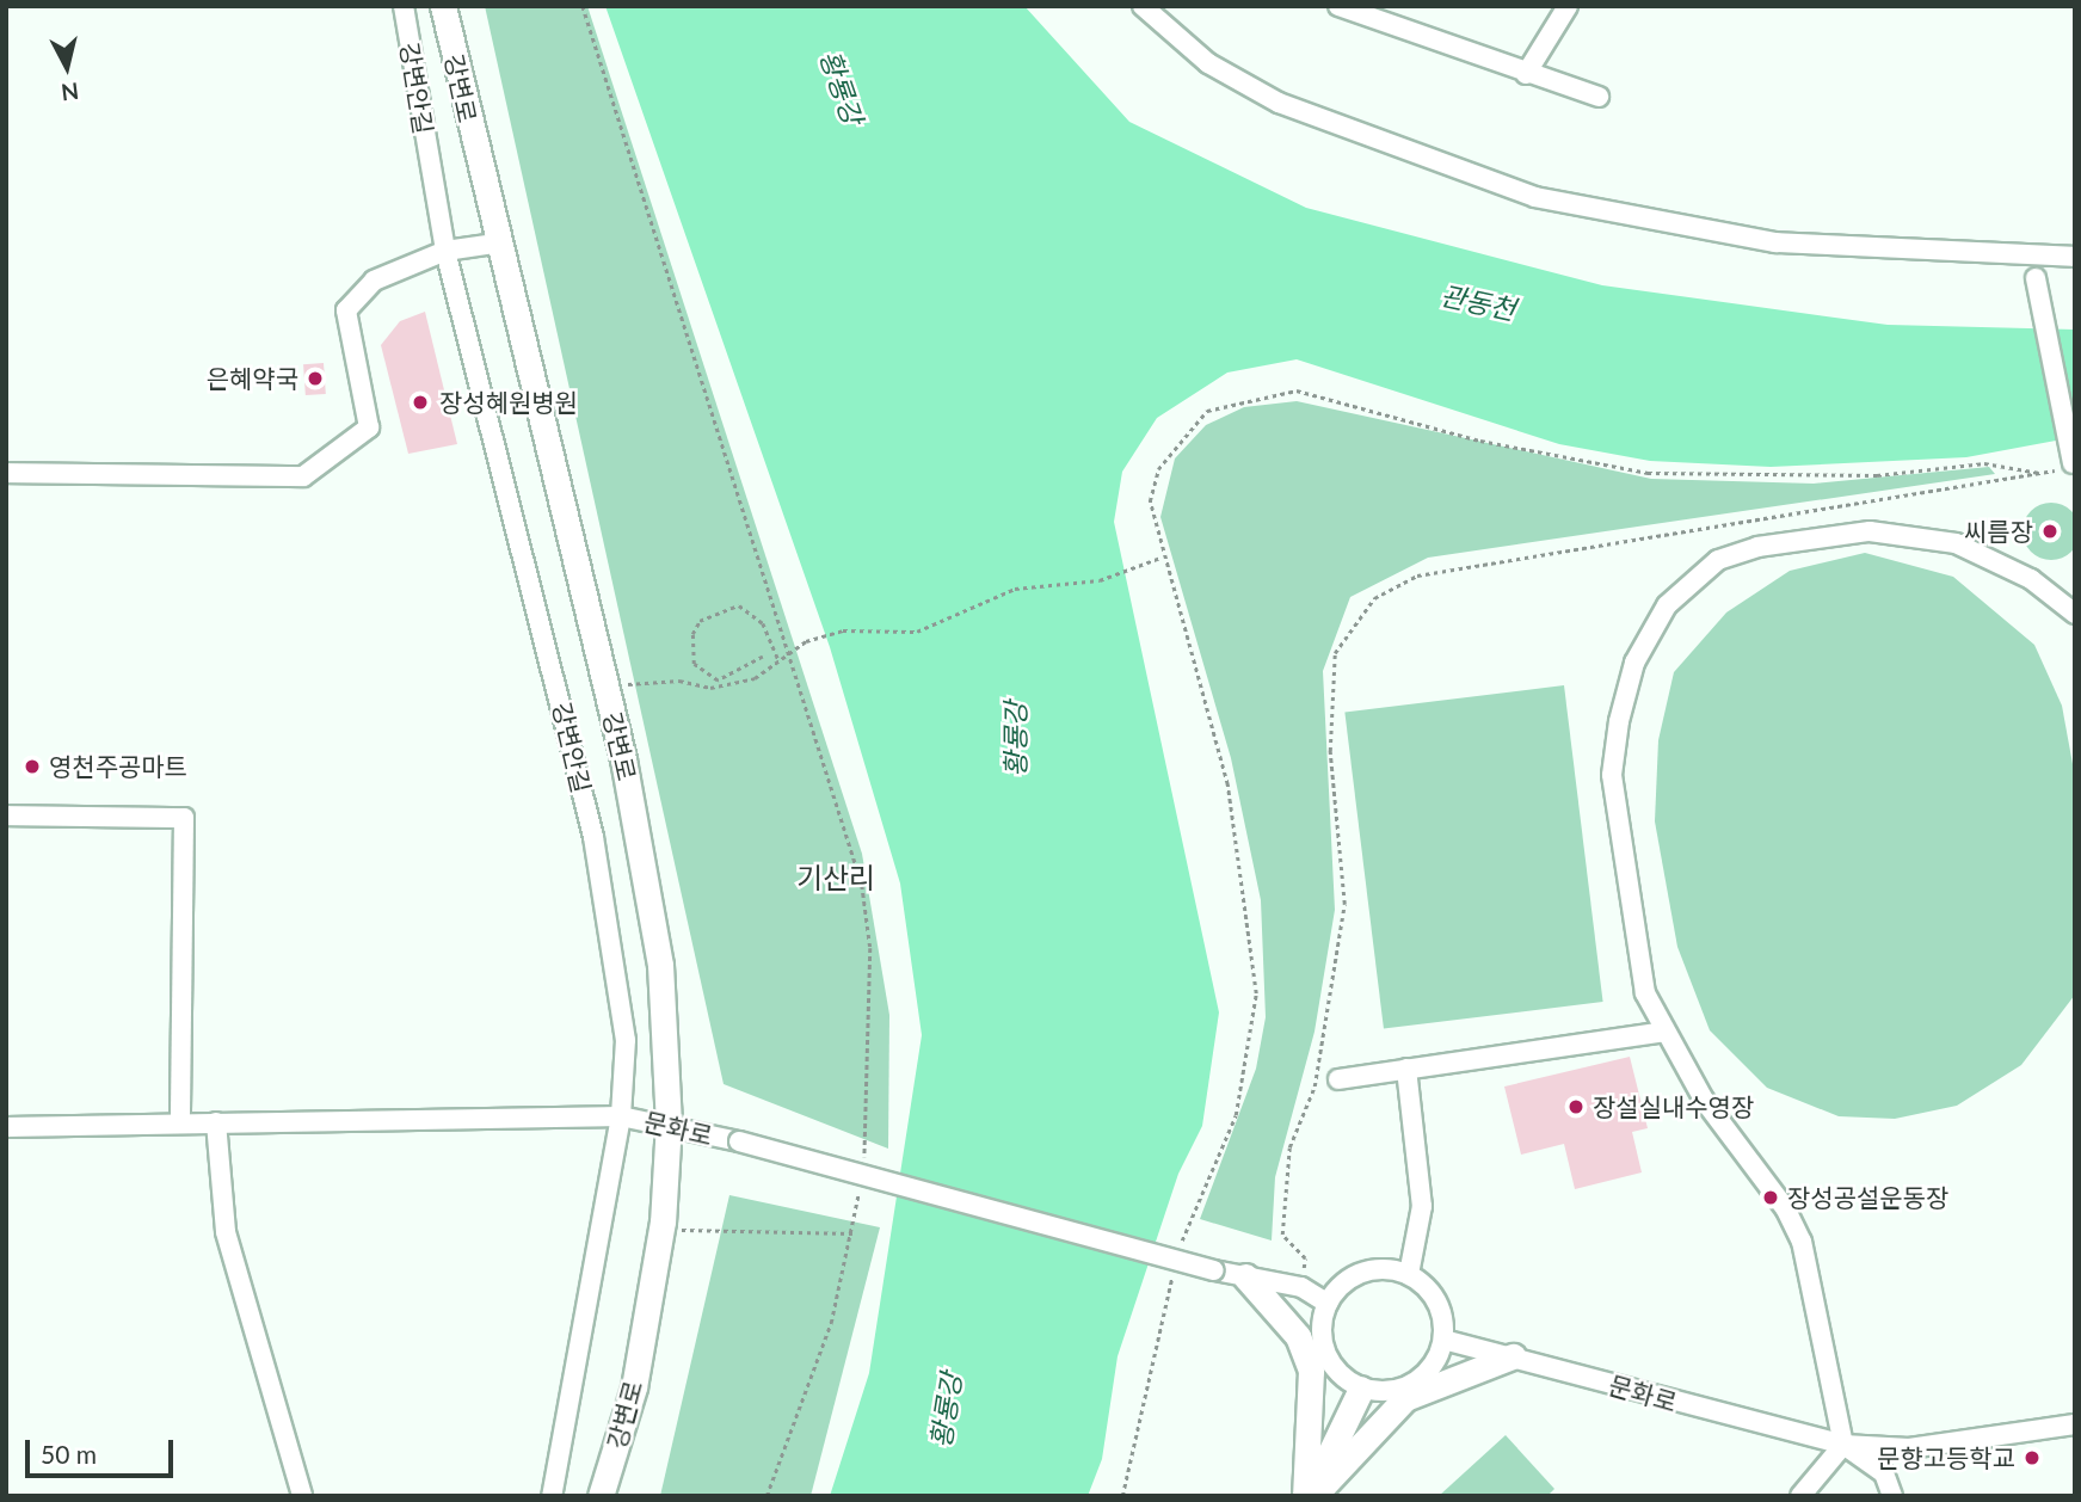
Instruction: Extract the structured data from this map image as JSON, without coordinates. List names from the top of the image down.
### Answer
{
  "streets": {
    "main road": ["강변로"],
    "street": ["강변안길", "문화로"]
  },
  "crossings": [
    ["강변안길", "문화로"],
    ["강변로", "문화로"]
  ],
  "districts": ["기산리"],
  "water": ["황룡강", "관동천"],
  "places": [
    "은혜약국",
    "장성혜원병원",
    "씨름장",
    "영천주공마트",
    "장설실내수영장",
    "장성공설운동장",
    "문향고등학교"
  ],
  "scale_bar": "50 m",
  "north": "bottom"
}
